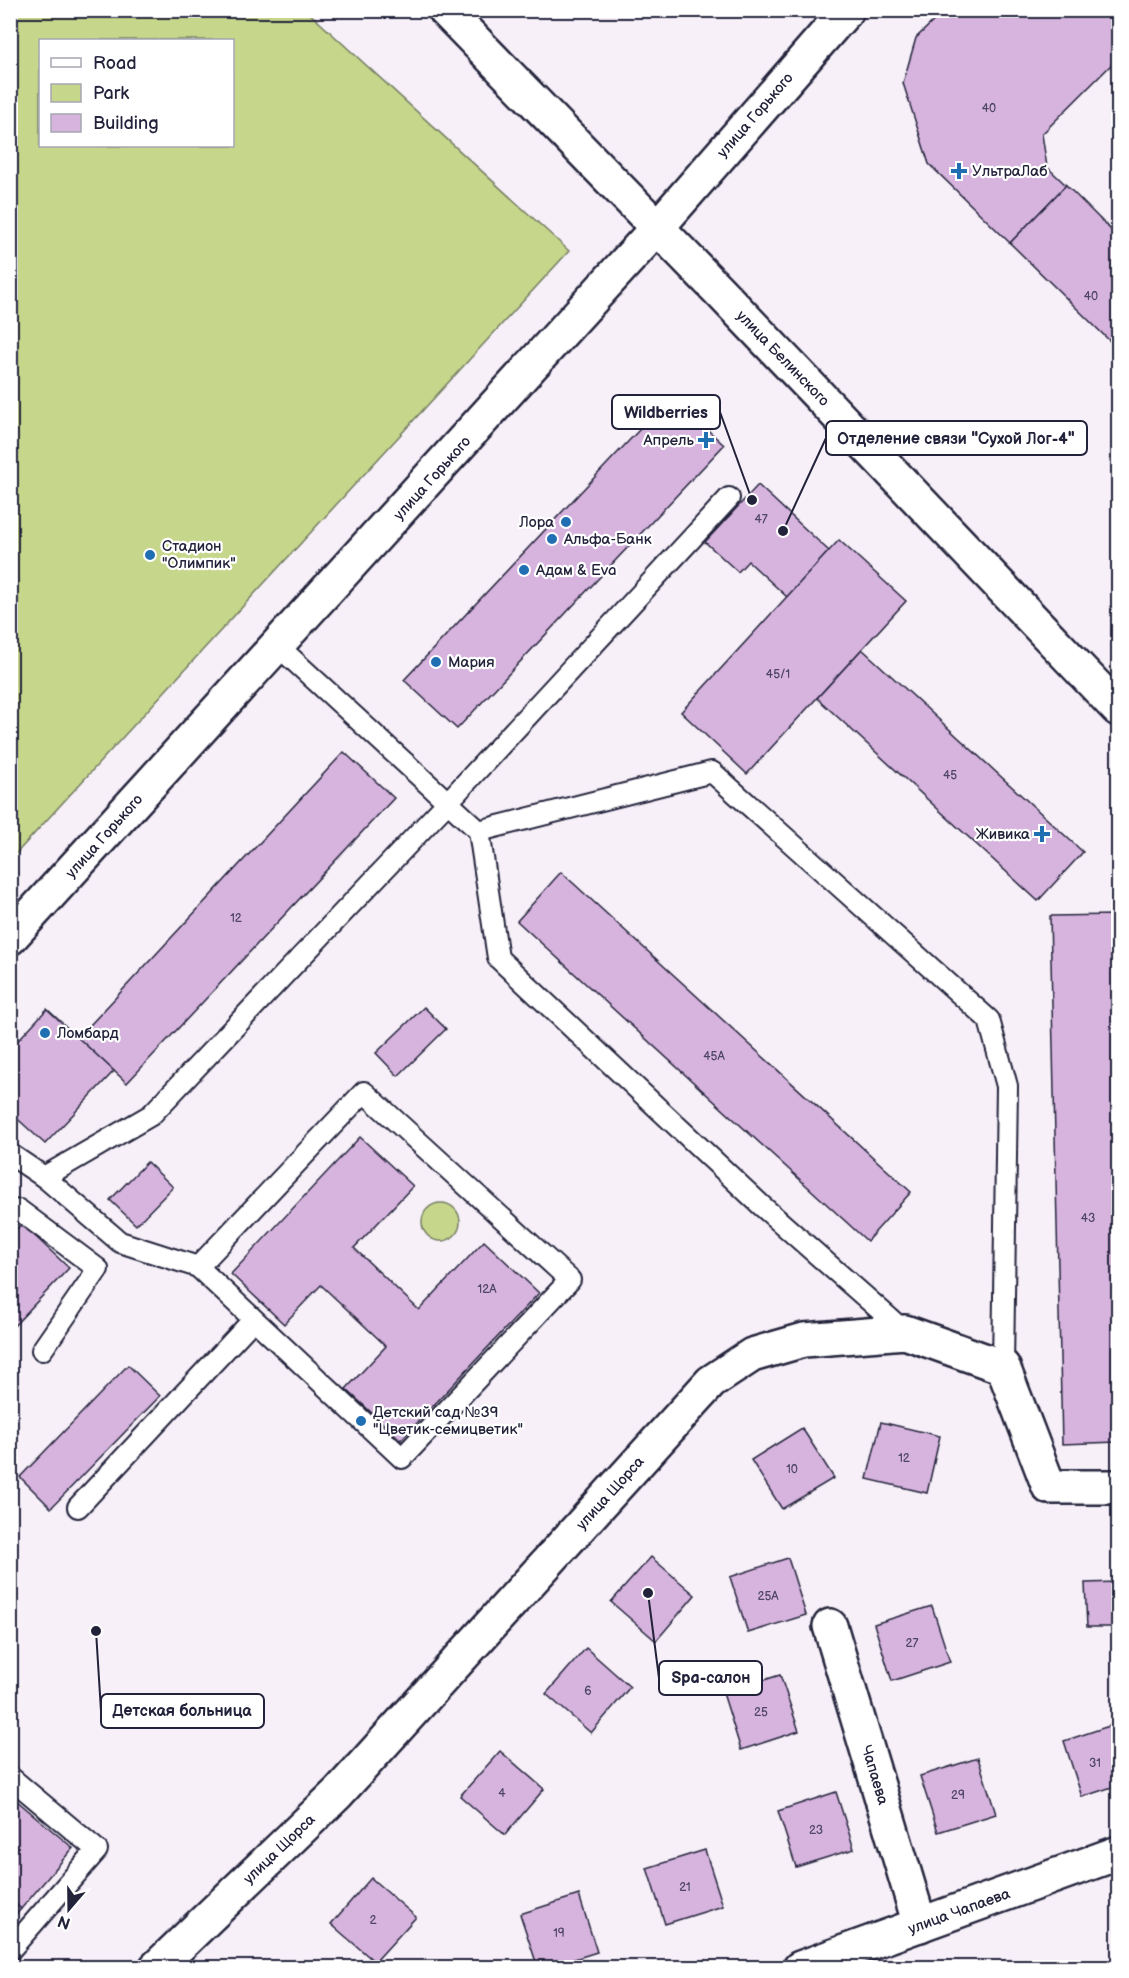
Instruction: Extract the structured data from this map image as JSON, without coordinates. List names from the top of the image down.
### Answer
{
  "streets": {
    "street": [
      "улица Горького",
      "улица Белинского",
      "улица Щорса",
      "Чапаева",
      "улица Чапаева"
    ]
  },
  "crossings": [
    ["улица Горького", "улица Белинского"],
    ["Чапаева", "улица Чапаева"]
  ],
  "places": {
    "health": ["УльтраЛаб", "Апрель", "Живика"],
    "other": [
      "Wildberries",
      "Лора",
      "Отделение связи \"Сухой Лог-4\"",
      "Альфа-Банк",
      "Стадион \"Олимпик\"",
      "Адам & Eva",
      "Мария",
      "Ломбард",
      "Детский сад №39 \"Цветик-семицветик\"",
      "Spa-салон",
      "Детская больница"
    ]
  },
  "house_numbers": [
    "40",
    "40",
    "47",
    "45/1",
    "45",
    "12",
    "45А",
    "43",
    "12А",
    "12",
    "10",
    "25А",
    "27",
    "6",
    "25",
    "31",
    "4",
    "29",
    "23",
    "21",
    "2",
    "19"
  ],
  "legend": ["Road", "Park", "Building"],
  "north": "bottom"
}
